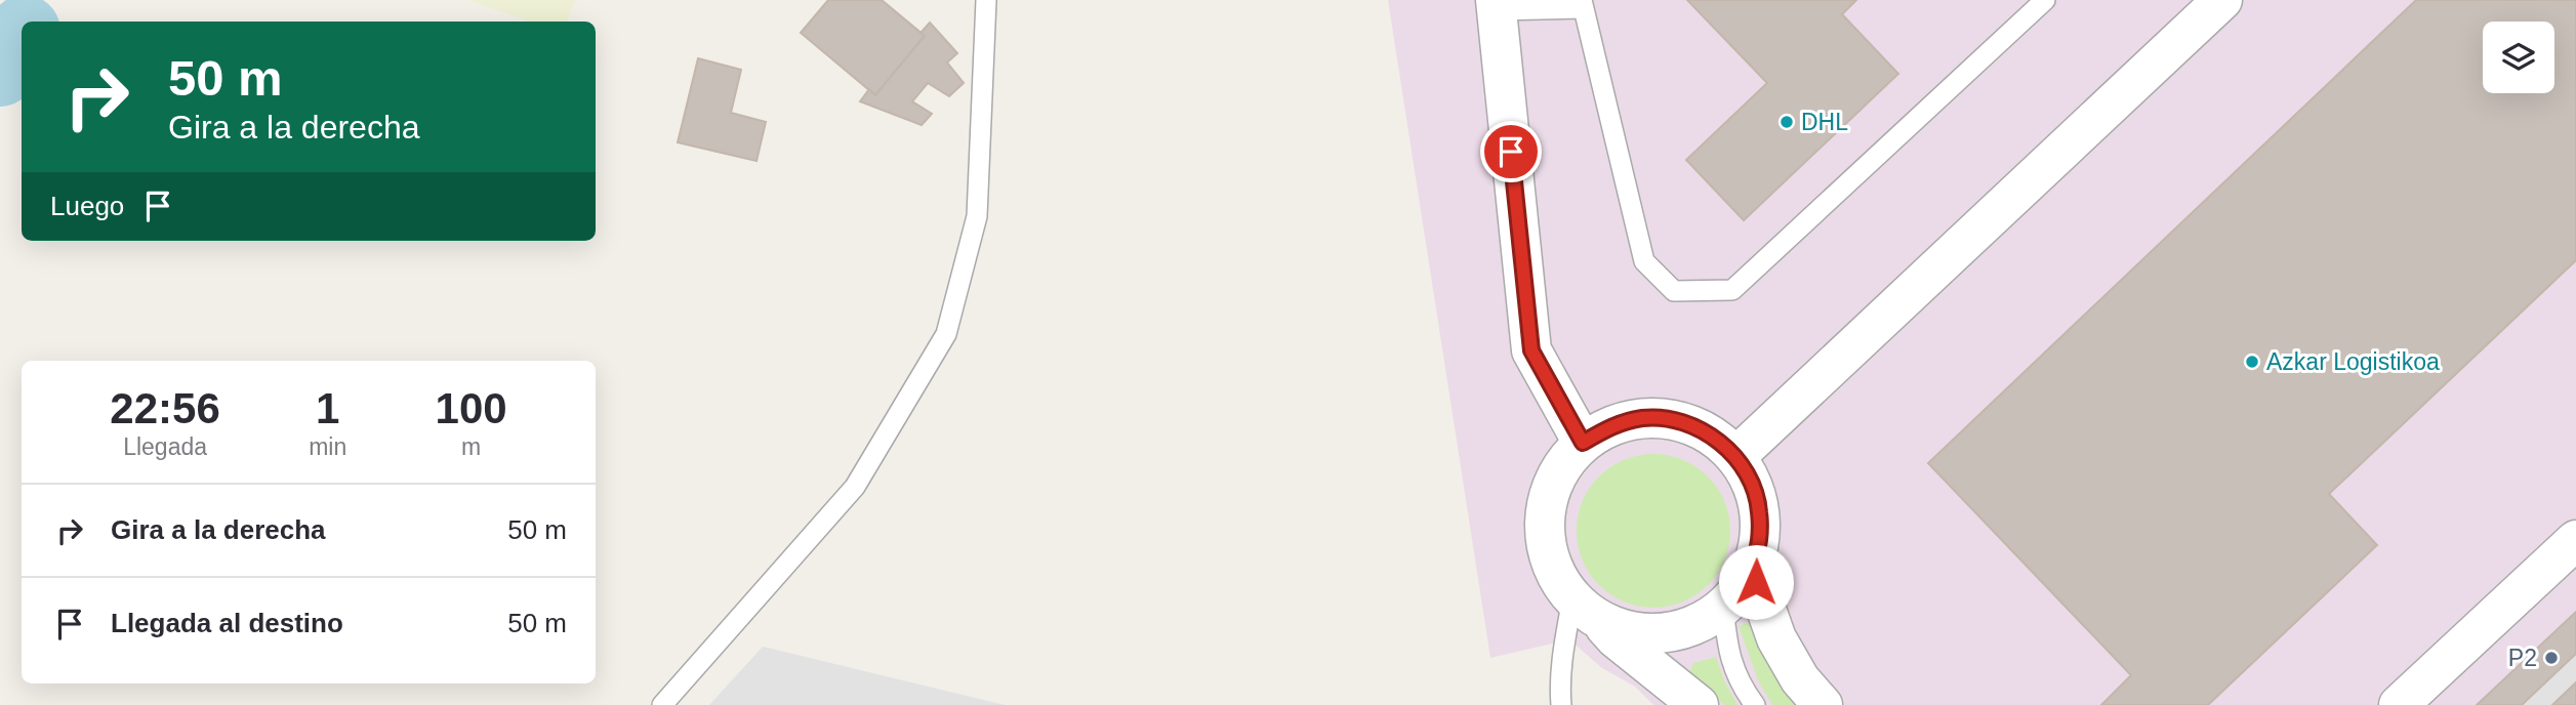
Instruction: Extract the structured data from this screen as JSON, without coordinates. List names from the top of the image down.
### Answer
{
  "places": ["DHL", "Azkar Logistikoa", "P2"],
  "page": {
    "turn": ["50 m", "Gira a la derecha"],
    "then": "Luego",
    "eta": [
      "22:56",
      "Llegada",
      "1",
      "min",
      "100",
      "m"
    ],
    "list": [
      {
        "name": "Gira a la derecha",
        "value": "50 m"
      },
      {
        "name": "Llegada al destino",
        "value": "50 m"
      }
    ]
  }
}
